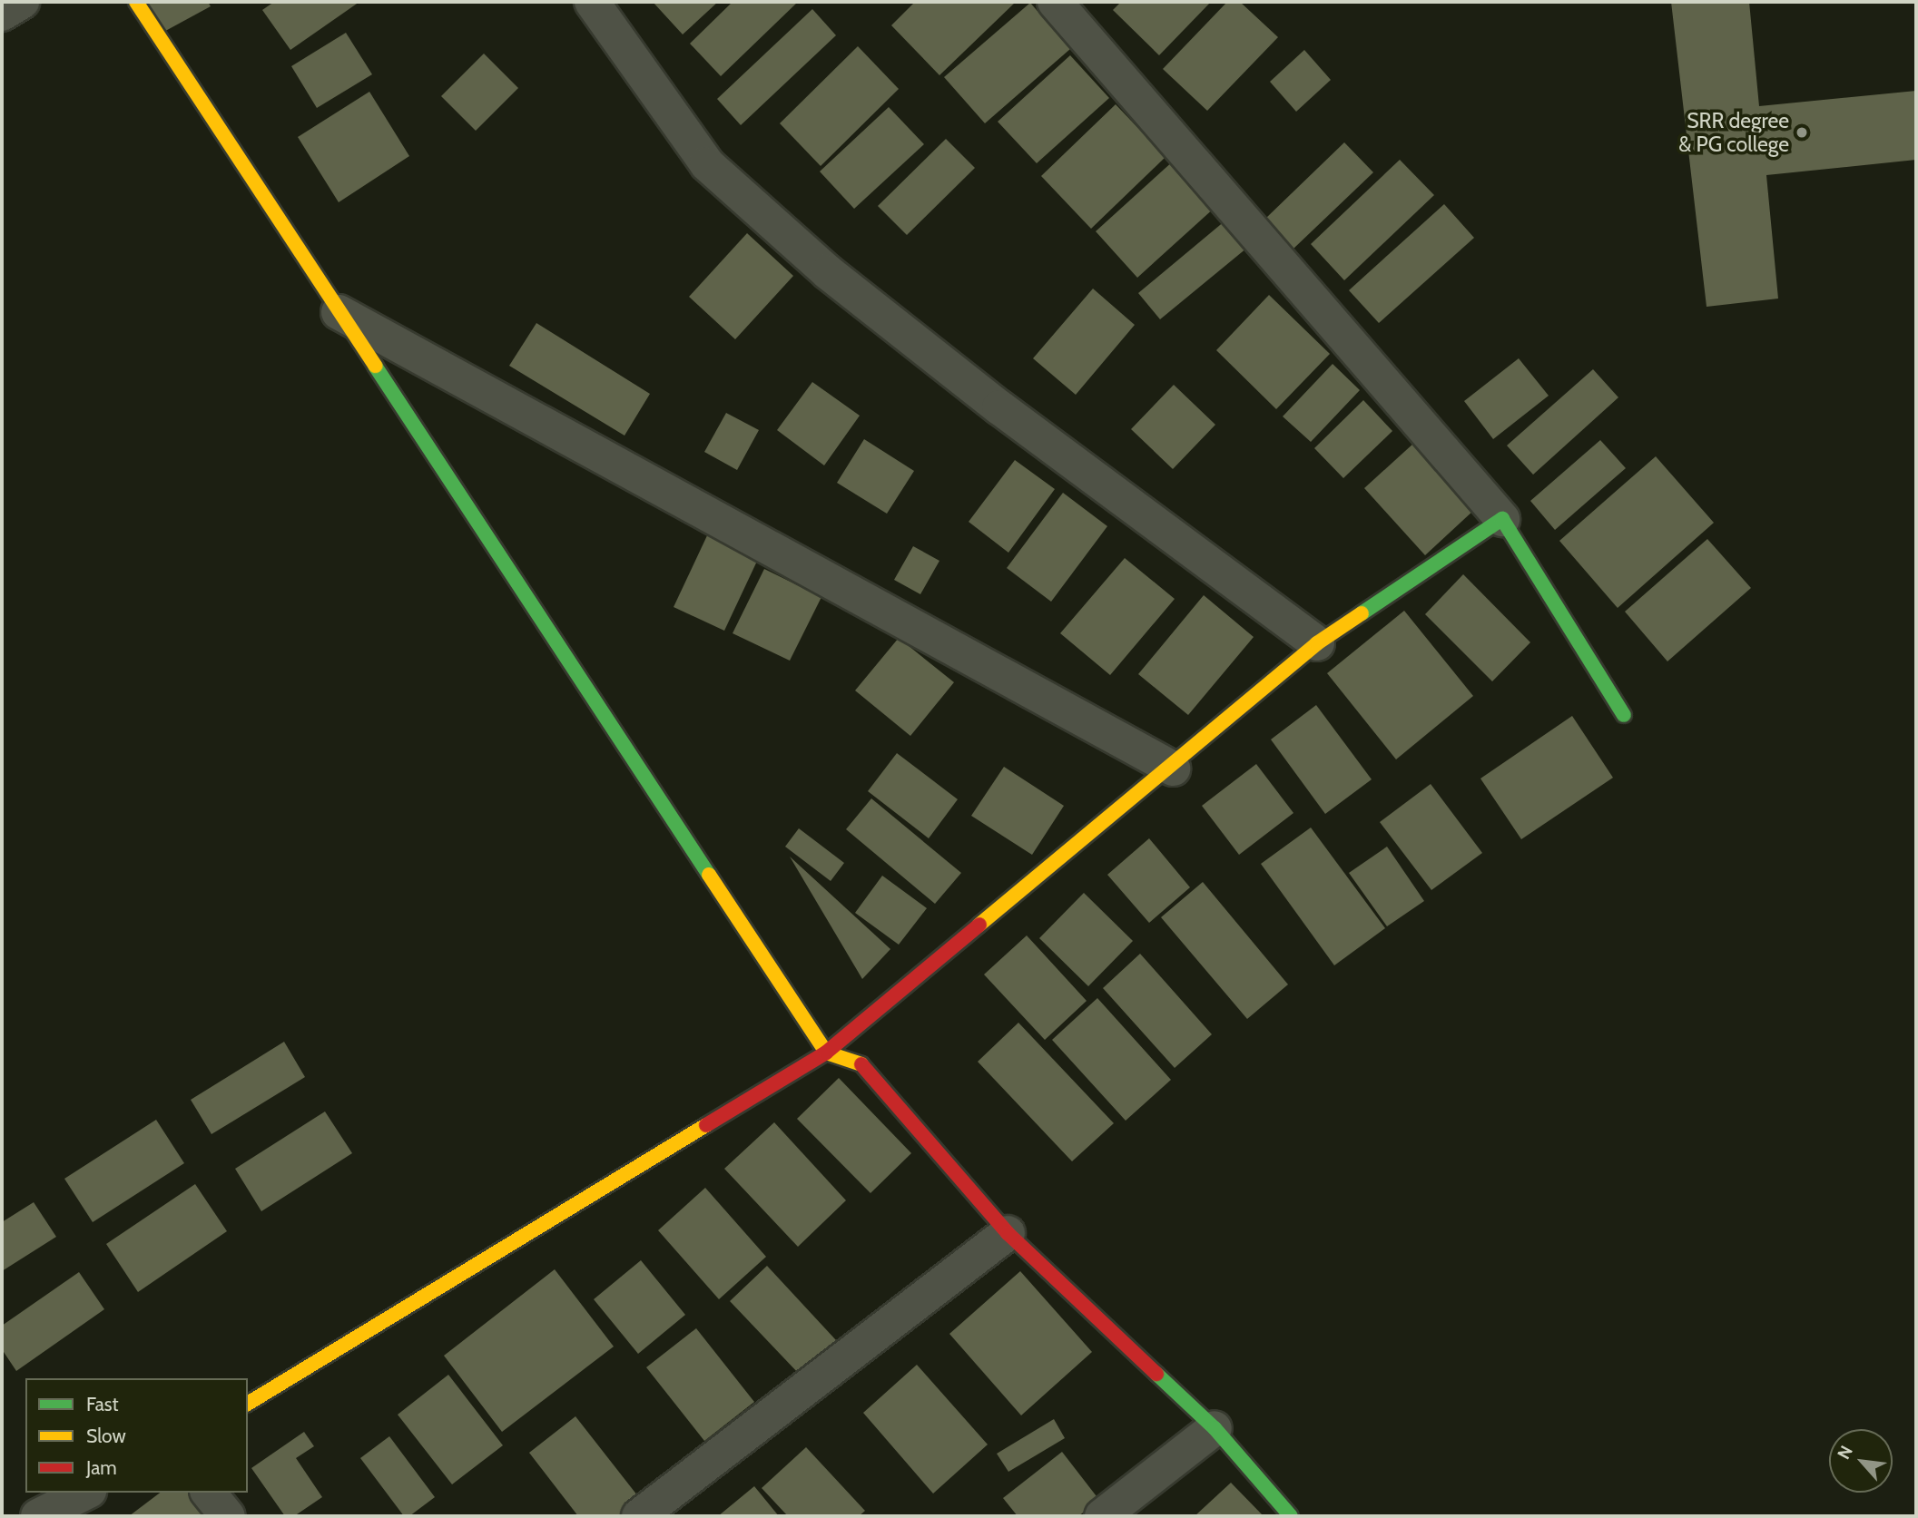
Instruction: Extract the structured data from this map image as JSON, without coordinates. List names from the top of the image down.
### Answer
{
  "places": ["SRR degree & PG college"],
  "legend": ["Fast", "Slow", "Jam"],
  "north": "top left"
}
